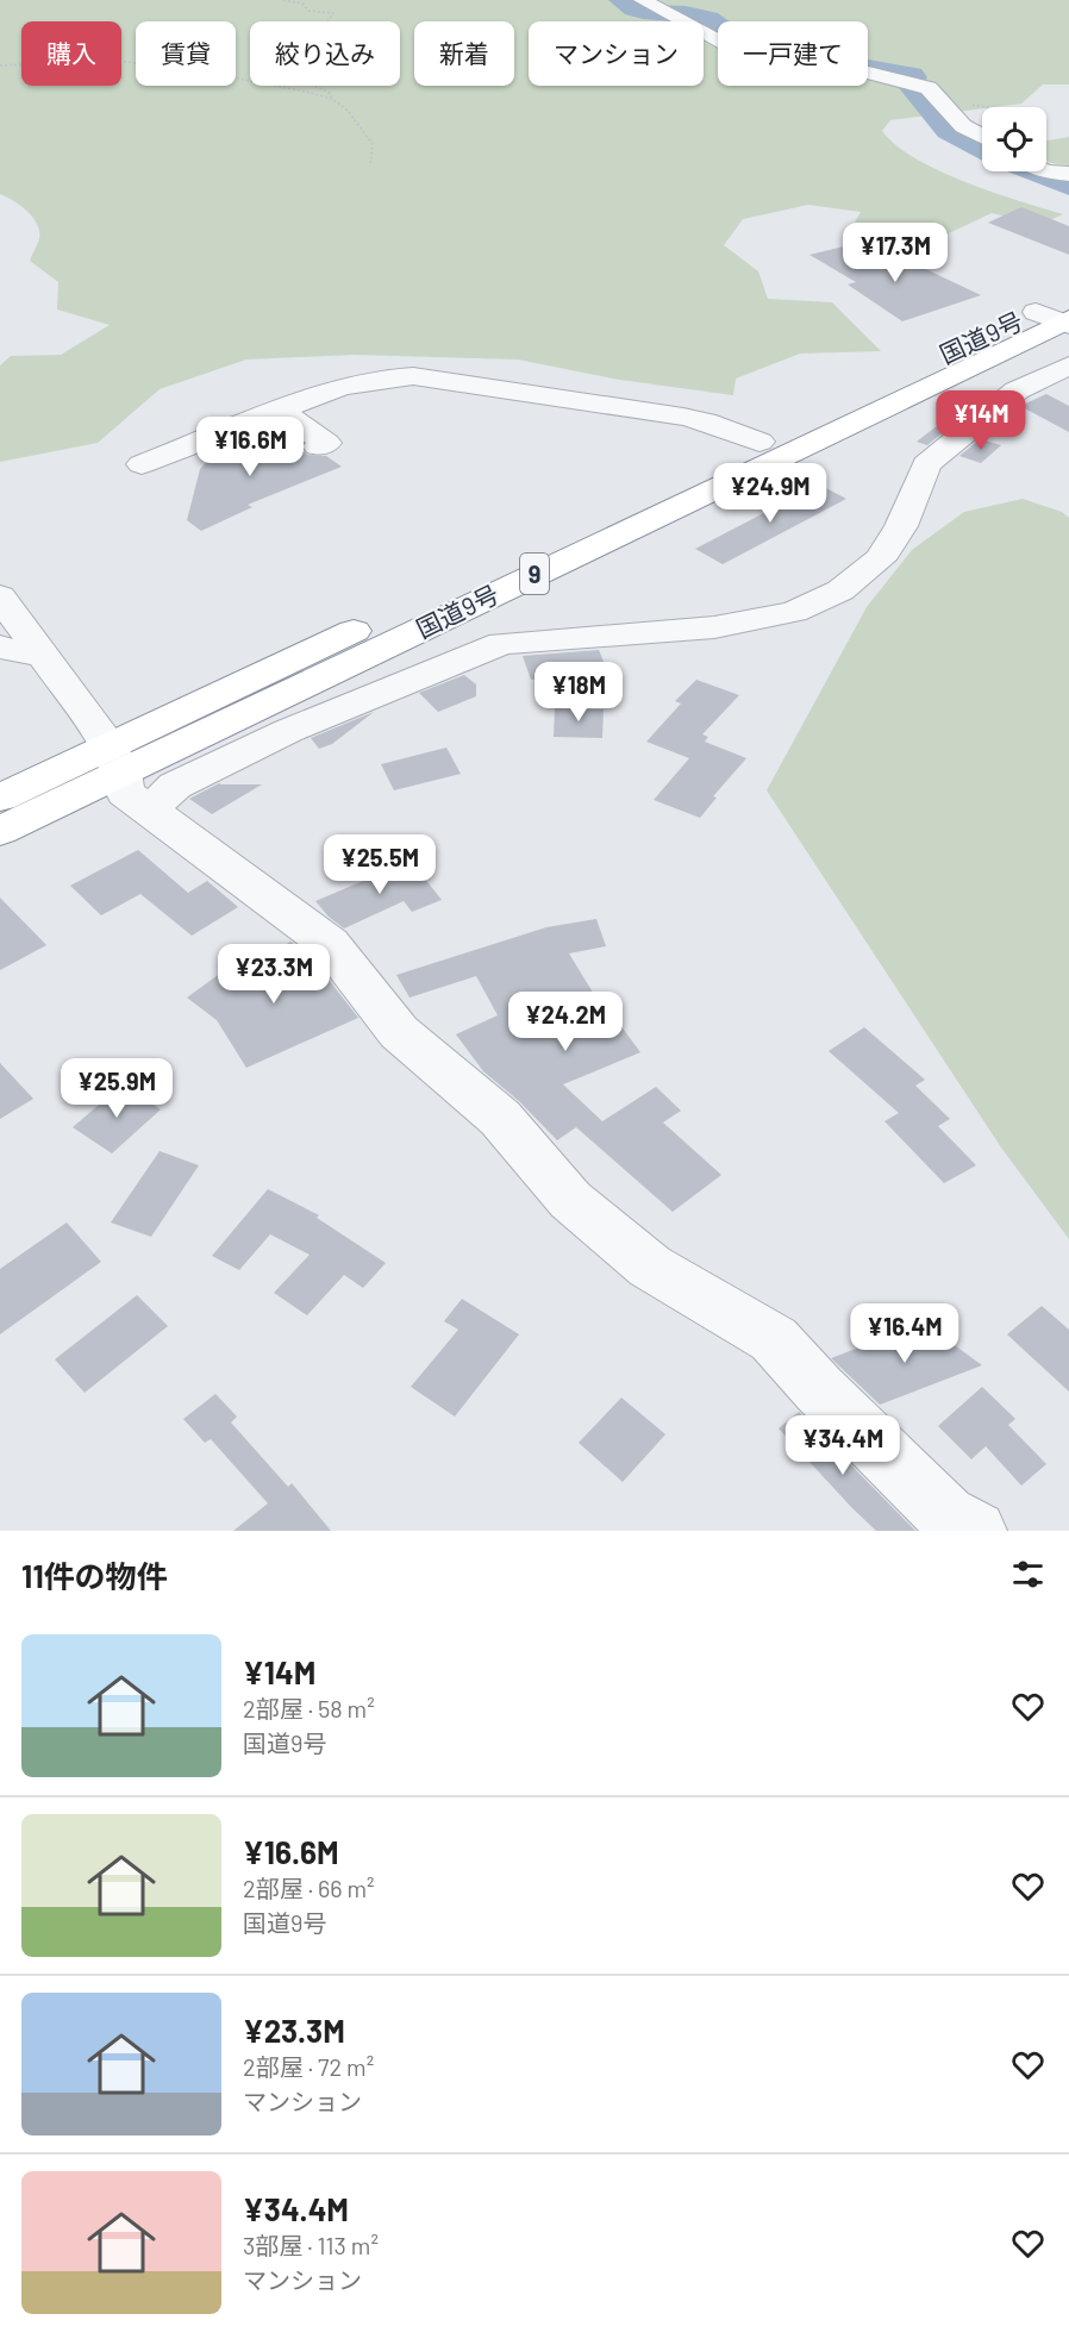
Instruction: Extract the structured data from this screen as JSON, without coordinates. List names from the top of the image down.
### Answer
{
  "streets": {
    "highway": ["国道9号", "9"]
  },
  "page": {
    "chip": [
      "購入",
      "賃貸",
      "絞り込み",
      "新着",
      "マンション",
      "一戸建て"
    ],
    "price": [
      "¥17.3M",
      "¥14M",
      "¥16.6M",
      "¥24.9M",
      "¥18M",
      "¥25.5M",
      "¥23.3M",
      "¥24.2M",
      "¥25.9M",
      "¥16.4M",
      "¥34.4M"
    ],
    "heading": "11件の物件",
    "list": [
      {
        "name": "¥14M",
        "note": "2部屋 · 58 m² · 国道9号"
      },
      {
        "name": "¥16.6M",
        "note": "2部屋 · 66 m² · 国道9号"
      },
      {
        "name": "¥23.3M",
        "note": "2部屋 · 72 m² · マンション"
      },
      {
        "name": "¥34.4M",
        "note": "3部屋 · 113 m² · マンション"
      }
    ]
  }
}
